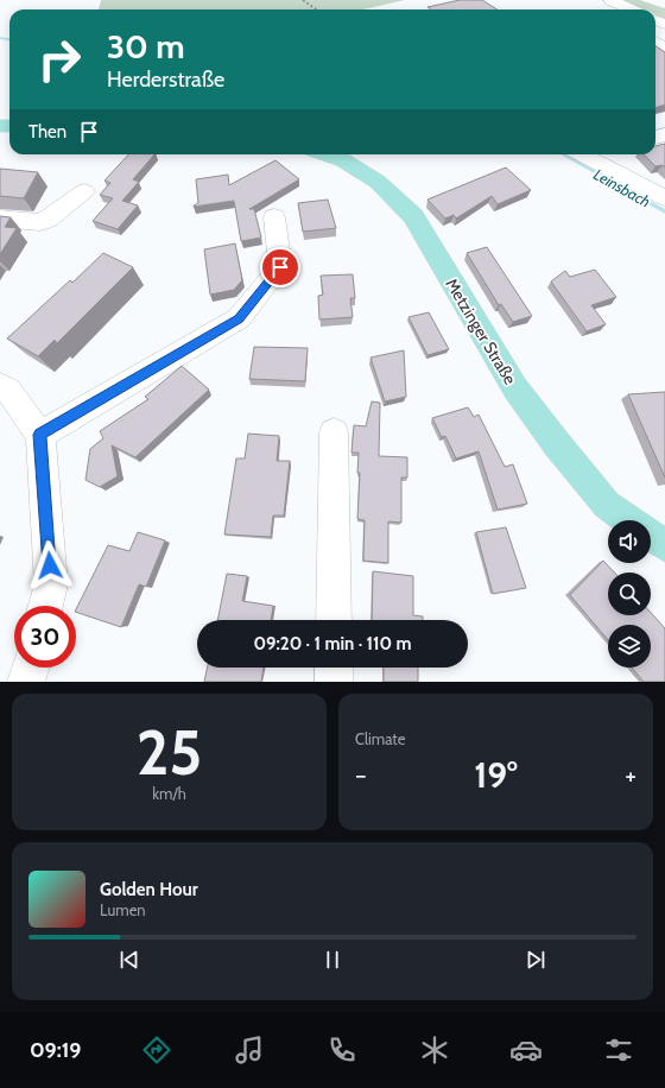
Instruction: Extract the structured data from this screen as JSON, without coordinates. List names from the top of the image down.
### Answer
{
  "streets": {
    "main road": ["Metzinger Straße"]
  },
  "water": ["Leinsbach"],
  "page": {
    "turn": ["30 m", "Herderstraße"],
    "then": "Then",
    "limit": "30",
    "trip": "09:20 · 1 min · 110 m",
    "tile": [
      ["25", "km/h"],
      "Climate"
    ],
    "heat": ["−", "19°", "+"],
    "song": ["Golden Hour", "Lumen"],
    "tabs": "09:19"
  }
}
